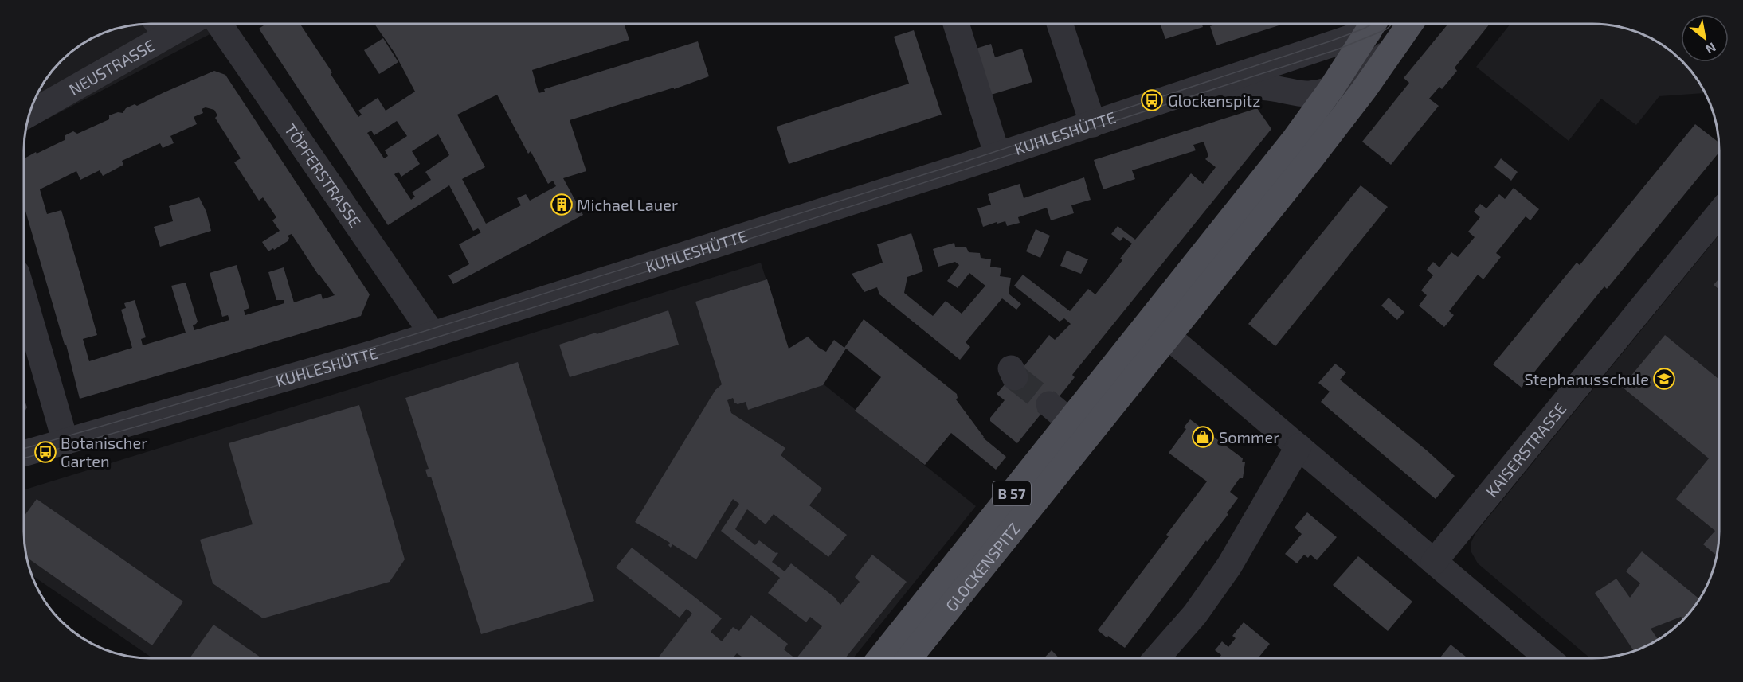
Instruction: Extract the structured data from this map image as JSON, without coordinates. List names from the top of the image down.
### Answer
{
  "streets": {
    "main road": ["B 57", "GLOCKENSPITZ"],
    "street": [
      "NEUSTRASSE",
      "KUHLESHÜTTE",
      "TÖPFERSTRASSE",
      "KAISERSTRASSE"
    ]
  },
  "crossings": [
    ["KUHLESHÜTTE", "TÖPFERSTRASSE"],
    ["KUHLESHÜTTE", "GLOCKENSPITZ"]
  ],
  "places": {
    "bus stop": ["Glockenspitz", "Botanischer Garten"],
    "building": ["Michael Lauer"],
    "school or university": ["Stephanusschule"],
    "shop": ["Sommer"]
  },
  "north": "bottom right"
}
